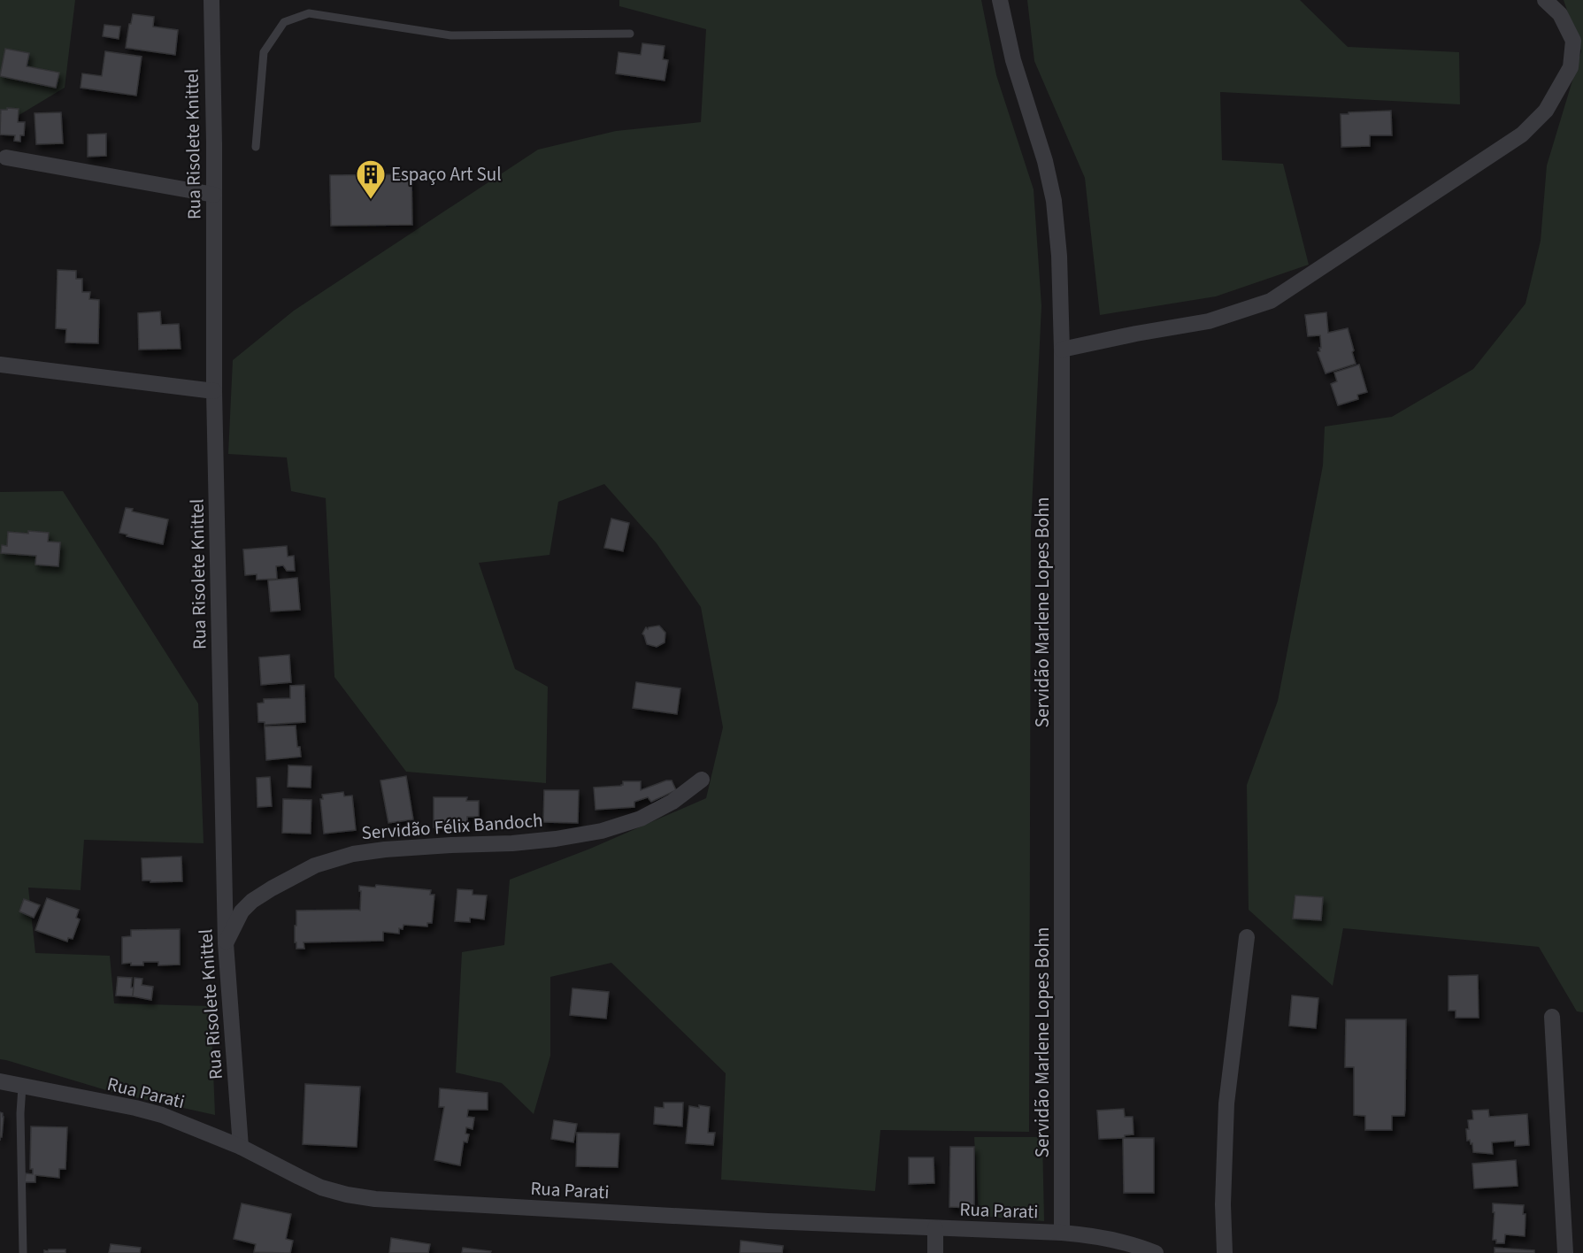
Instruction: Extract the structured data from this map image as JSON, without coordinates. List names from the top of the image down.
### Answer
{
  "streets": {
    "street": [
      "Rua Risolete Knittel",
      "Servidão Marlene Lopes Bohn",
      "Servidão Félix Bandoch",
      "Rua Parati"
    ]
  },
  "crossings": [
    ["Rua Risolete Knittel", "Servidão Félix Bandoch"],
    ["Rua Risolete Knittel", "Rua Parati"],
    ["Servidão Marlene Lopes Bohn", "Rua Parati"]
  ],
  "places": {
    "building": ["Espaço Art Sul"]
  }
}
